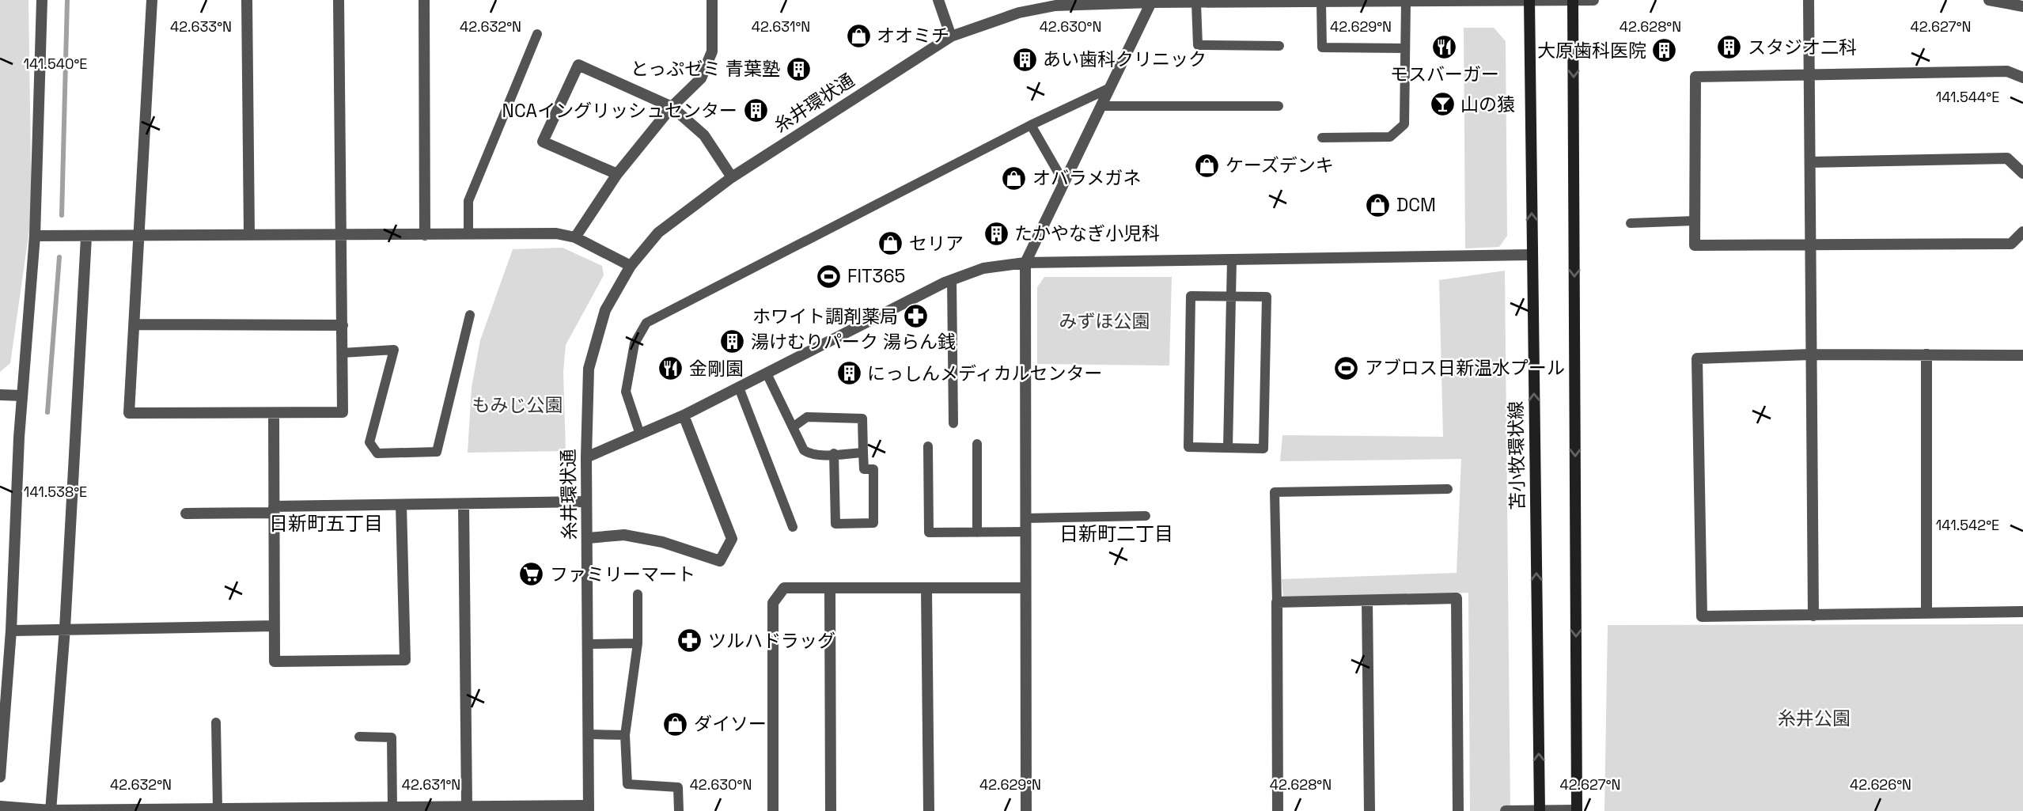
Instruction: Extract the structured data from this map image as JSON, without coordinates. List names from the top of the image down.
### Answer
{
  "streets": {
    "main road": ["苫小牧環状線"],
    "street": ["糸井環状通"]
  },
  "crossings": [
    ["糸井環状通", "苫小牧環状線"]
  ],
  "districts": ["日新町五丁目", "日新町二丁目"],
  "parks": ["みずほ公園", "もみじ公園", "糸井公園"],
  "places": {
    "shop": [
      "オオミチ",
      "ケーズデンキ",
      "オバラメガネ",
      "DCM",
      "セリア",
      "ダイソー"
    ],
    "restaurant": ["モスバーガー", "金剛園"],
    "building": [
      "スタジオ二科",
      "大原歯科医院",
      "あい歯科クリニック",
      "とっぷゼミ 青葉塾",
      "NCAイングリッシュセンター",
      "たかやなぎ小児科",
      "湯けむりパーク 湯らん銭",
      "にっしんメディカルセンター"
    ],
    "bar": ["山の猿"],
    "sports": ["FIT365", "アブロス日新温水プール"],
    "pharmacy": ["ホワイト調剤薬局", "ツルハドラッグ"],
    "supermarket": ["ファミリーマート"]
  },
  "coordinates": [
    "42.633°N",
    "42.632°N",
    "42.631°N",
    "42.627°N",
    "42.630°N",
    "42.629°N",
    "42.628°N",
    "141.540°E",
    "141.544°E",
    "141.538°E",
    "141.542°E",
    "42.626°N"
  ]
}
